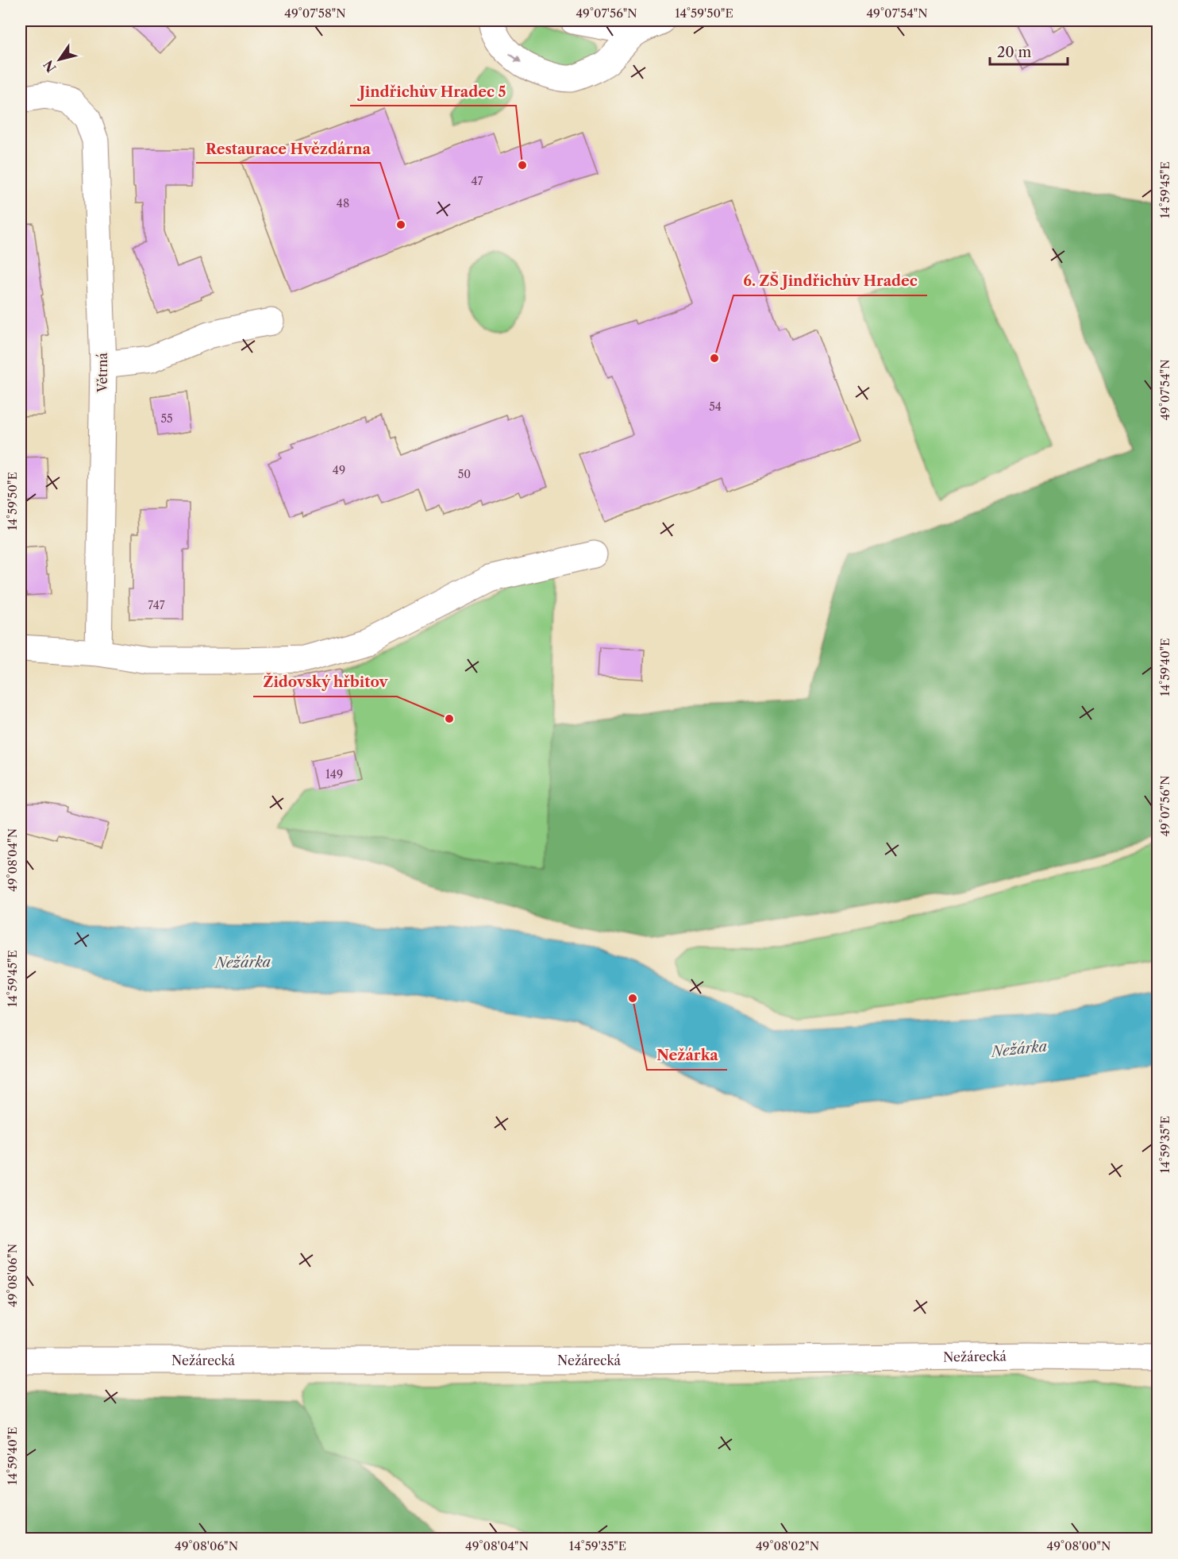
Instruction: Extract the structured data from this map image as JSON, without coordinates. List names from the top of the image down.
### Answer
{
  "streets": {
    "street": ["Větrná", "Nežárecká"]
  },
  "water": ["Nežárka"],
  "places": [
    "Jindřichův Hradec 5",
    "Restaurace Hvězdárna",
    "6. ZŠ Jindřichův Hradec",
    "Židovský hřbitov",
    "Nežárka"
  ],
  "house_numbers": [
    "47",
    "48",
    "54",
    "55",
    "49",
    "50",
    "747",
    "149"
  ],
  "scale_bar": "20 m",
  "north": "bottom left",
  "coordinates": [
    "49°07'58\"N",
    "49°07'56\"N",
    "14°59'50\"E",
    "49°07'54\"N",
    "14°59'45\"E",
    "14°59'40\"E",
    "49°08'04\"N",
    "14°59'35\"E",
    "49°08'06\"N",
    "49°08'02\"N",
    "49°08'00\"N"
  ]
}
